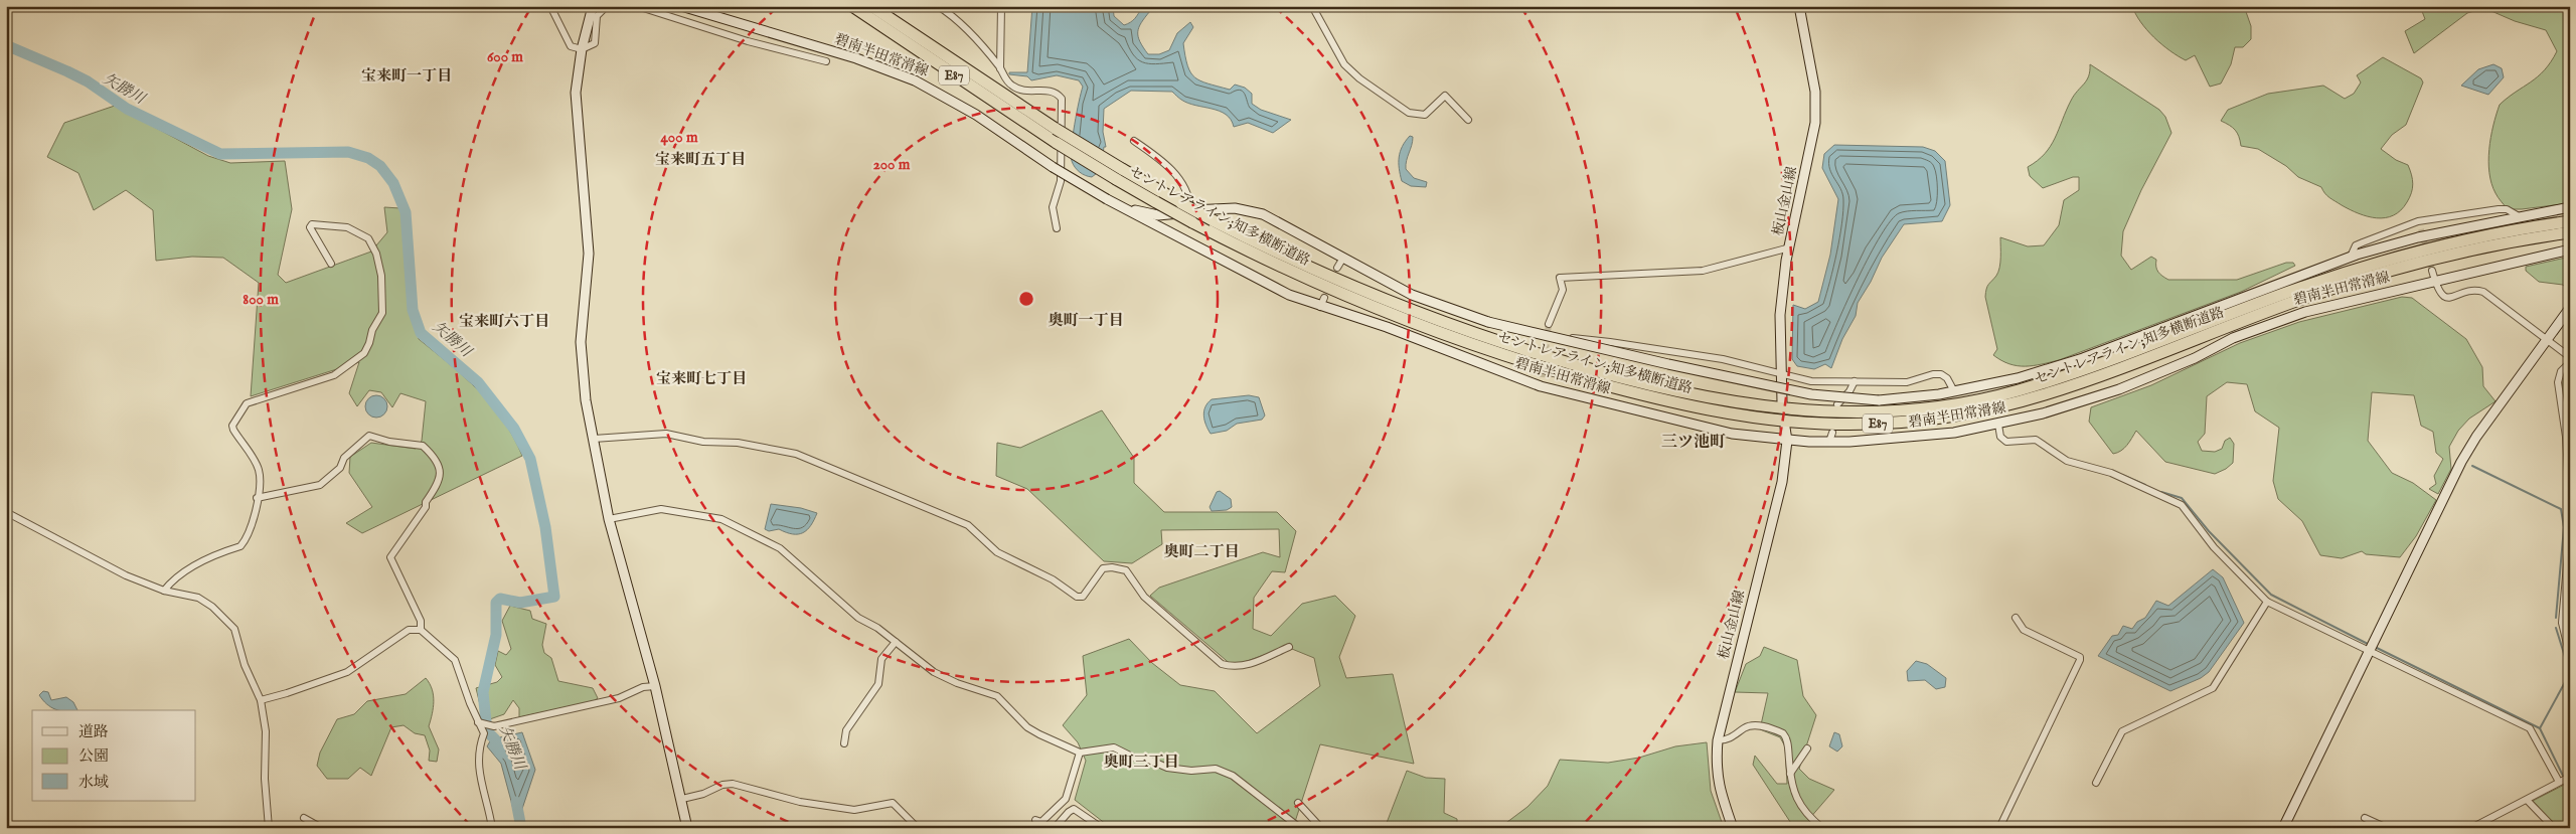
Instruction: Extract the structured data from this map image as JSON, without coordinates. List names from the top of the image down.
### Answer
{
  "streets": {
    "highway": ["E87", "セントレアライン;知多横断道路"],
    "main road": ["碧南半田常滑線", "板山金山線"]
  },
  "crossings": [
    ["碧南半田常滑線", "板山金山線"],
    ["碧南半田常滑線", "セントレアライン;知多横断道路"]
  ],
  "districts": [
    "宝来町一丁目",
    "宝来町五丁目",
    "奥町一丁目",
    "宝来町六丁目",
    "宝来町七丁目",
    "三ツ池町",
    "奥町二丁目",
    "奥町三丁目"
  ],
  "water": ["矢勝川"],
  "legend": ["道路", "公園", "水域"],
  "rings": [
    "600 m",
    "400 m",
    "200 m",
    "800 m"
  ]
}
